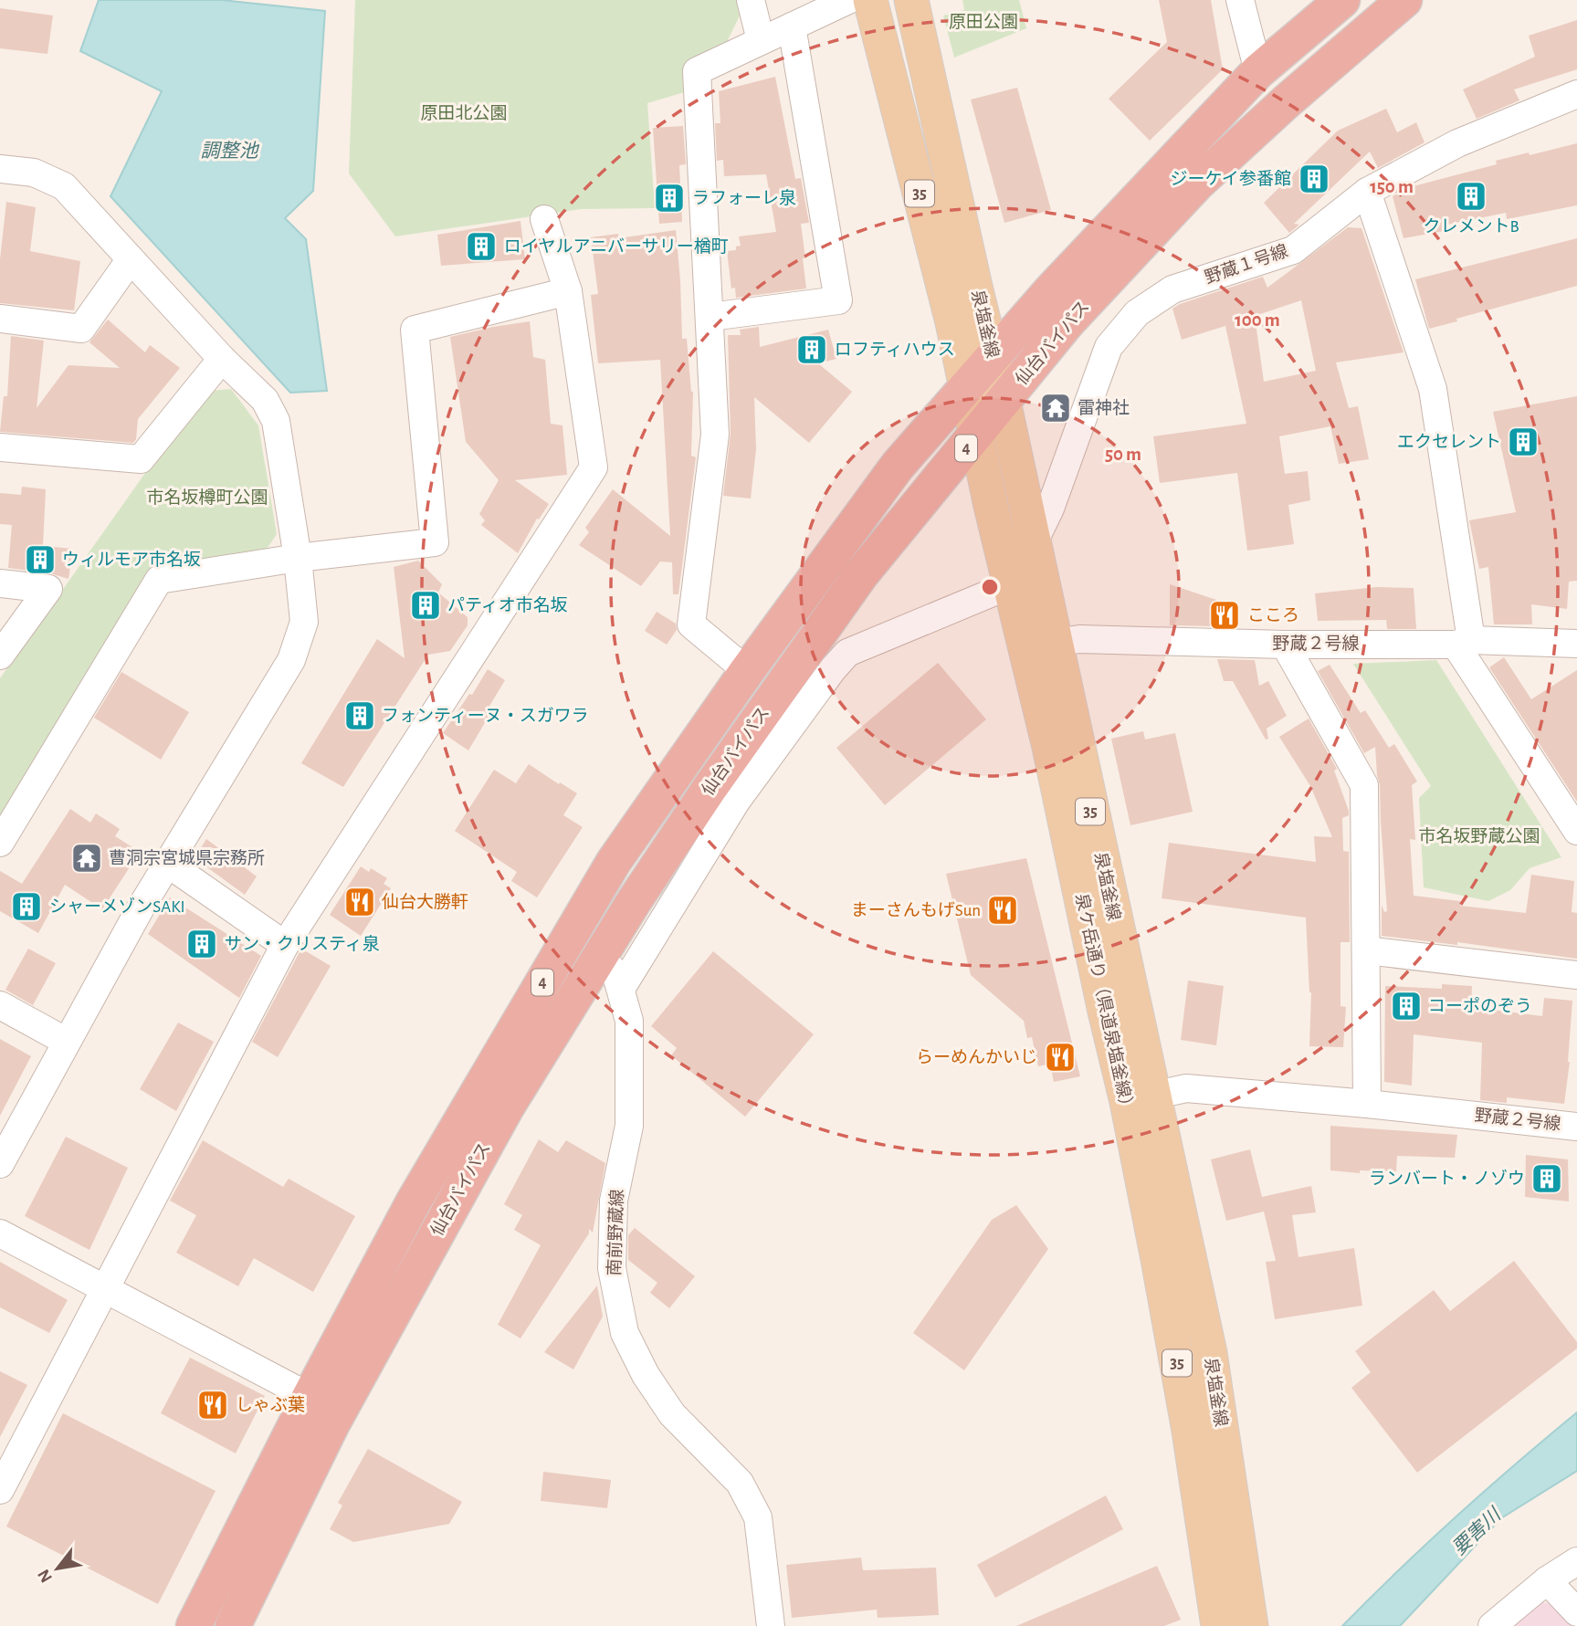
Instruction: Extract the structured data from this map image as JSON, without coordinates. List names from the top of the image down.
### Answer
{
  "streets": {
    "highway": ["仙台バイパス", "4"],
    "main road": ["35", "泉塩釜線", "泉ケ岳通り（県道泉塩釜線）"],
    "street": ["野蔵１号線", "野蔵２号線", "南前野蔵線"]
  },
  "crossings": [
    ["35", "仙台バイパス"],
    ["35", "泉ケ岳通り（県道泉塩釜線）"],
    ["野蔵１号線", "泉塩釜線"],
    ["泉塩釜線", "仙台バイパス"],
    ["泉塩釜線", "野蔵２号線"],
    ["泉塩釜線", "泉ケ岳通り（県道泉塩釜線）"],
    ["仙台バイパス", "泉ケ岳通り（県道泉塩釜線）"],
    ["仙台バイパス", "南前野蔵線"],
    ["野蔵２号線", "泉ケ岳通り（県道泉塩釜線）"]
  ],
  "water": ["調整池", "要害川"],
  "parks": [
    "原田公園",
    "原田北公園",
    "市名坂樽町公園",
    "市名坂野蔵公園"
  ],
  "places": {
    "building": [
      "ジーケイ参番館",
      "クレメントB",
      "ラフォーレ泉",
      "ロイヤルアニバーサリー楢町",
      "ロフティハウス",
      "エクセレント",
      "ウィルモア市名坂",
      "パティオ市名坂",
      "フォンティーヌ・スガワラ",
      "シャーメゾンSAKI",
      "サン・クリスティ泉",
      "コーポのぞう",
      "ランバート・ノゾウ"
    ],
    "temple": ["雷神社", "曹洞宗宮城県宗務所"],
    "restaurant": [
      "こころ",
      "仙台大勝軒",
      "まーさんもげSun",
      "らーめんかいじ",
      "しゃぶ葉"
    ]
  },
  "north": "bottom left",
  "rings": ["150 m", "100 m", "50 m"]
}
